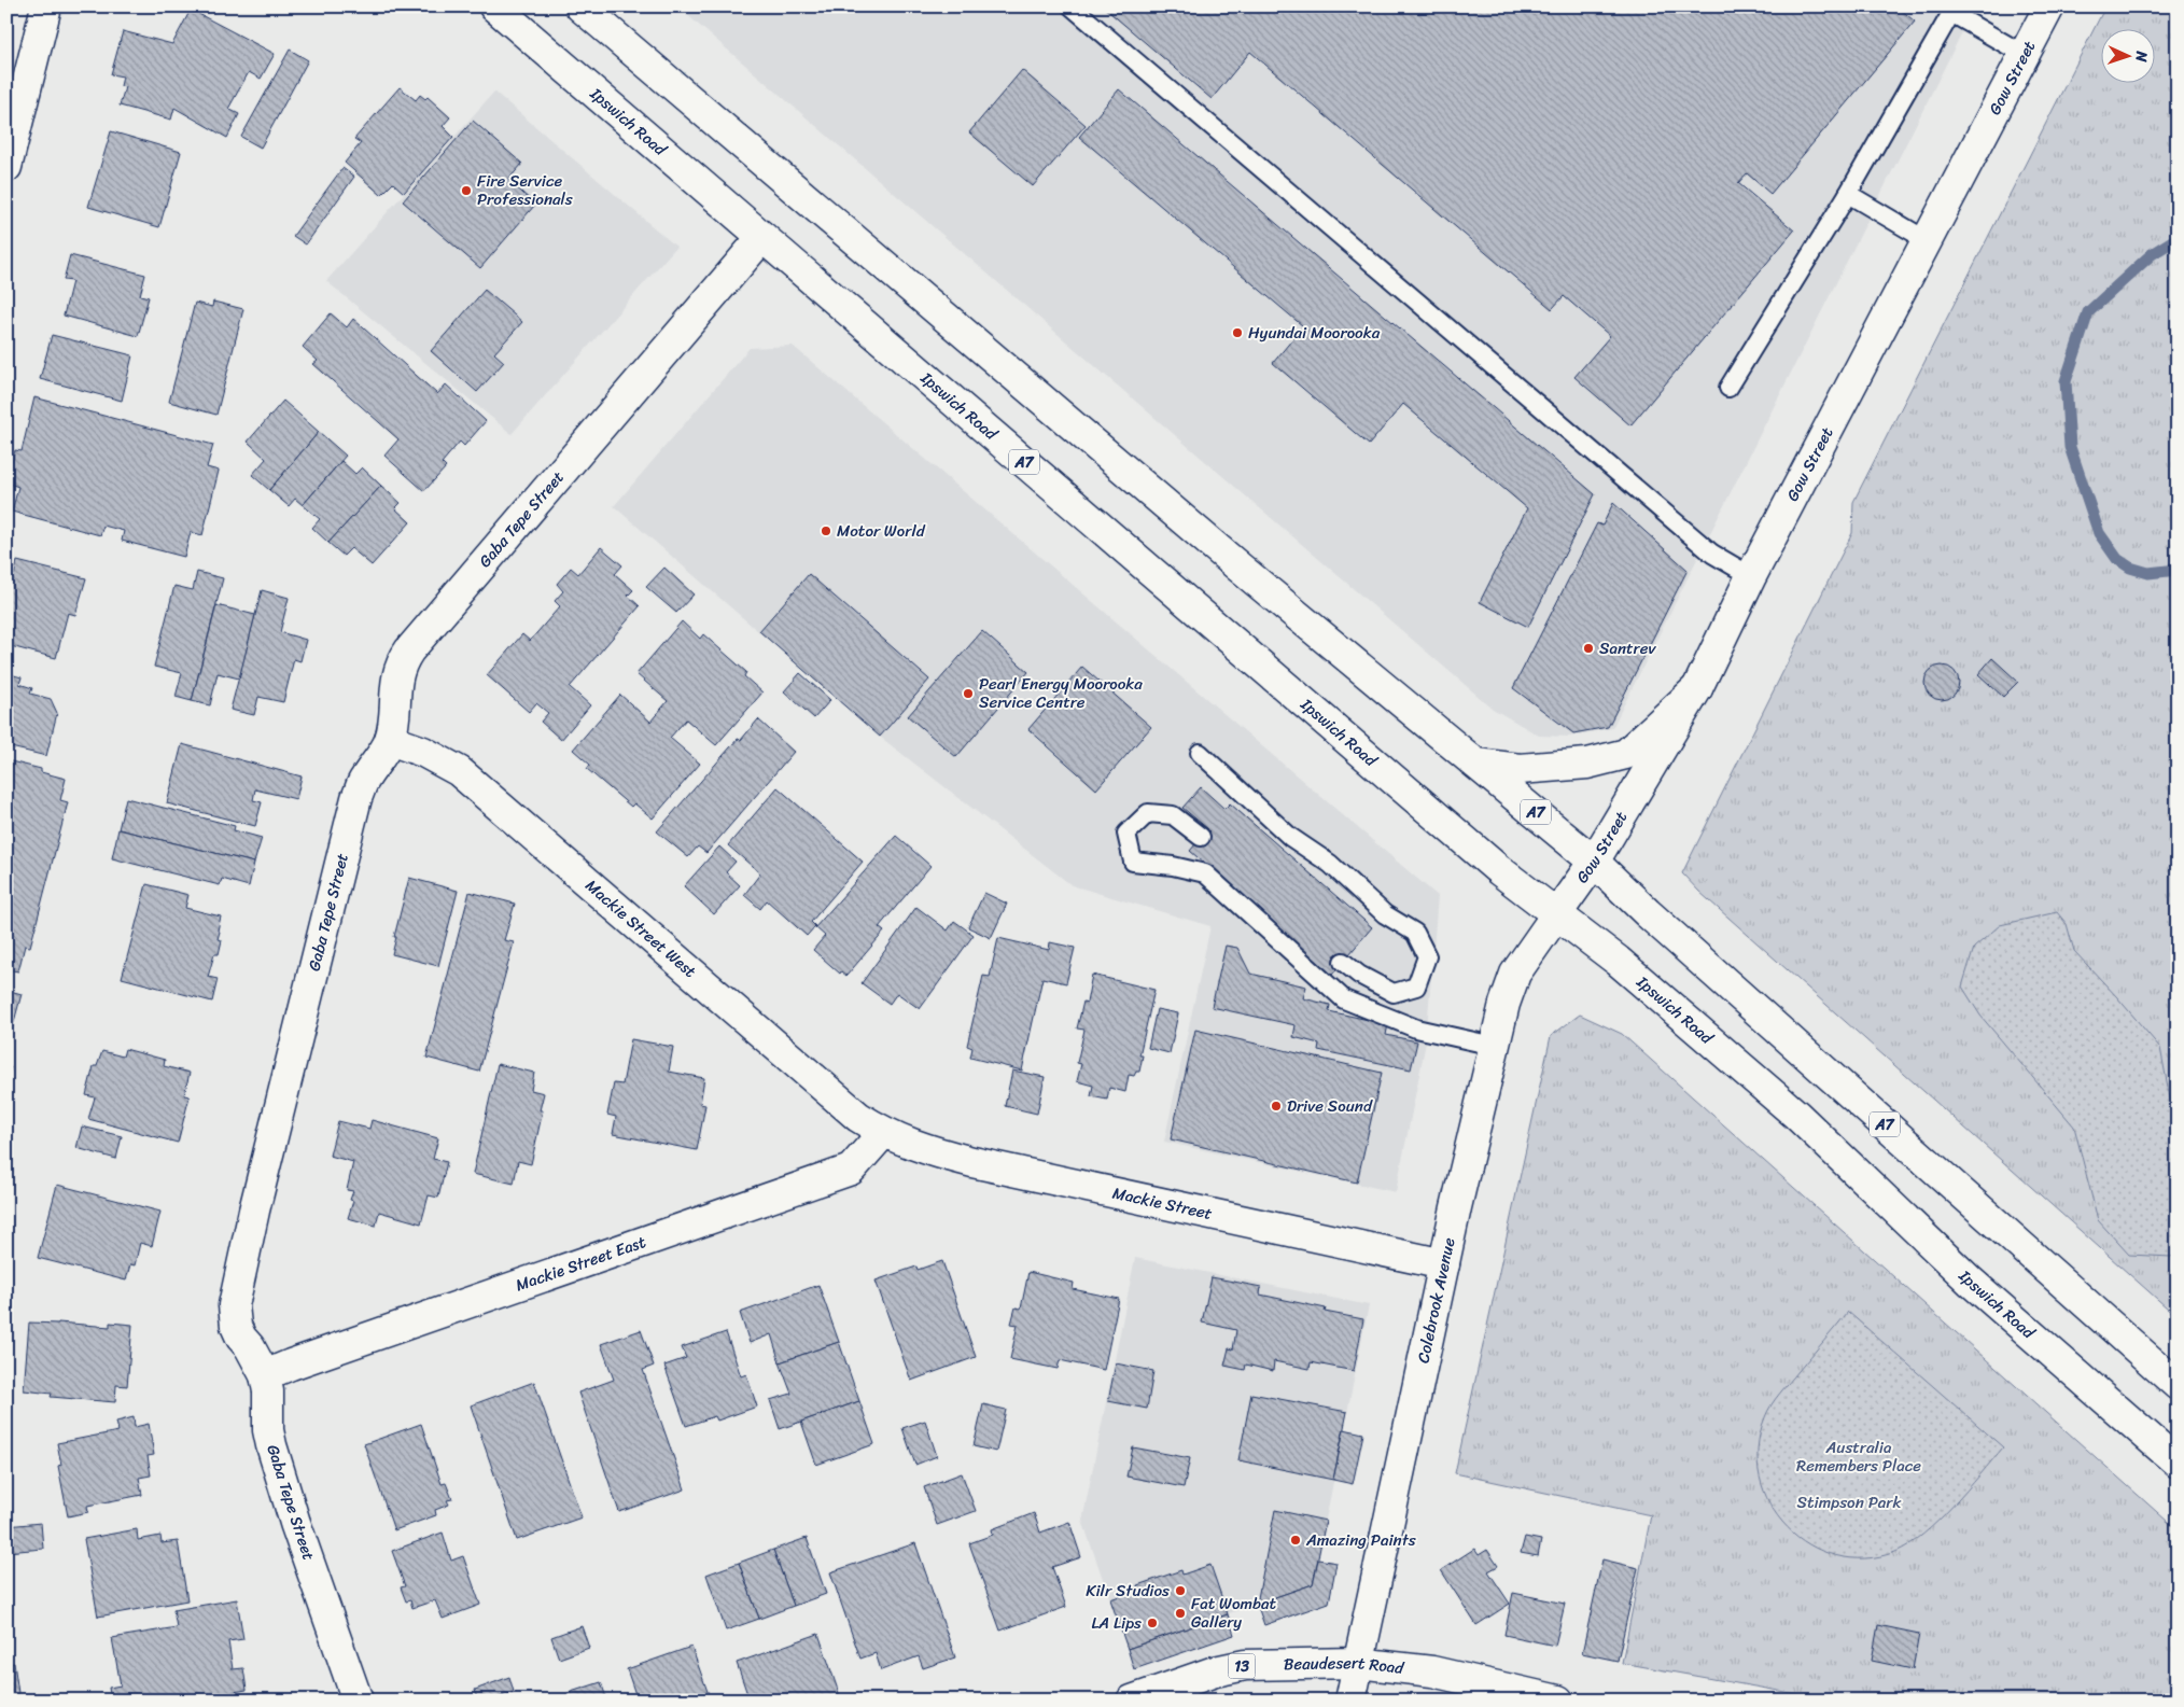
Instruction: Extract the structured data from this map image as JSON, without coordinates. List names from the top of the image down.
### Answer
{
  "streets": {
    "main road": [
      "Gow Street",
      "Ipswich Road",
      "A7",
      "Gaba Tepe Street",
      "Mackie Street West",
      "Mackie Street",
      "Mackie Street East",
      "Colebrook Avenue",
      "13",
      "Beaudesert Road"
    ]
  },
  "crossings": [
    ["Gow Street", "Ipswich Road"],
    ["Gow Street", "A7"],
    ["Gow Street", "Colebrook Avenue"],
    ["Ipswich Road", "Gaba Tepe Street"],
    ["Ipswich Road", "Colebrook Avenue"],
    ["Gaba Tepe Street", "Mackie Street West"],
    ["Gaba Tepe Street", "Mackie Street East"],
    ["Mackie Street West", "Mackie Street"],
    ["Mackie Street West", "Mackie Street East"],
    ["Mackie Street", "Mackie Street East"],
    ["Mackie Street", "Colebrook Avenue"],
    ["Colebrook Avenue", "Beaudesert Road"]
  ],
  "parks": ["Australia Remembers Place", "Stimpson Park"],
  "places": [
    "Fire Service Professionals",
    "Hyundai Moorooka",
    "Motor World",
    "Santrev",
    "Pearl Energy Moorooka Service Centre",
    "Drive Sound",
    "Amazing Paints",
    "Kilr Studios",
    "Fat Wombat Gallery",
    "LA Lips"
  ],
  "north": "right"
}
